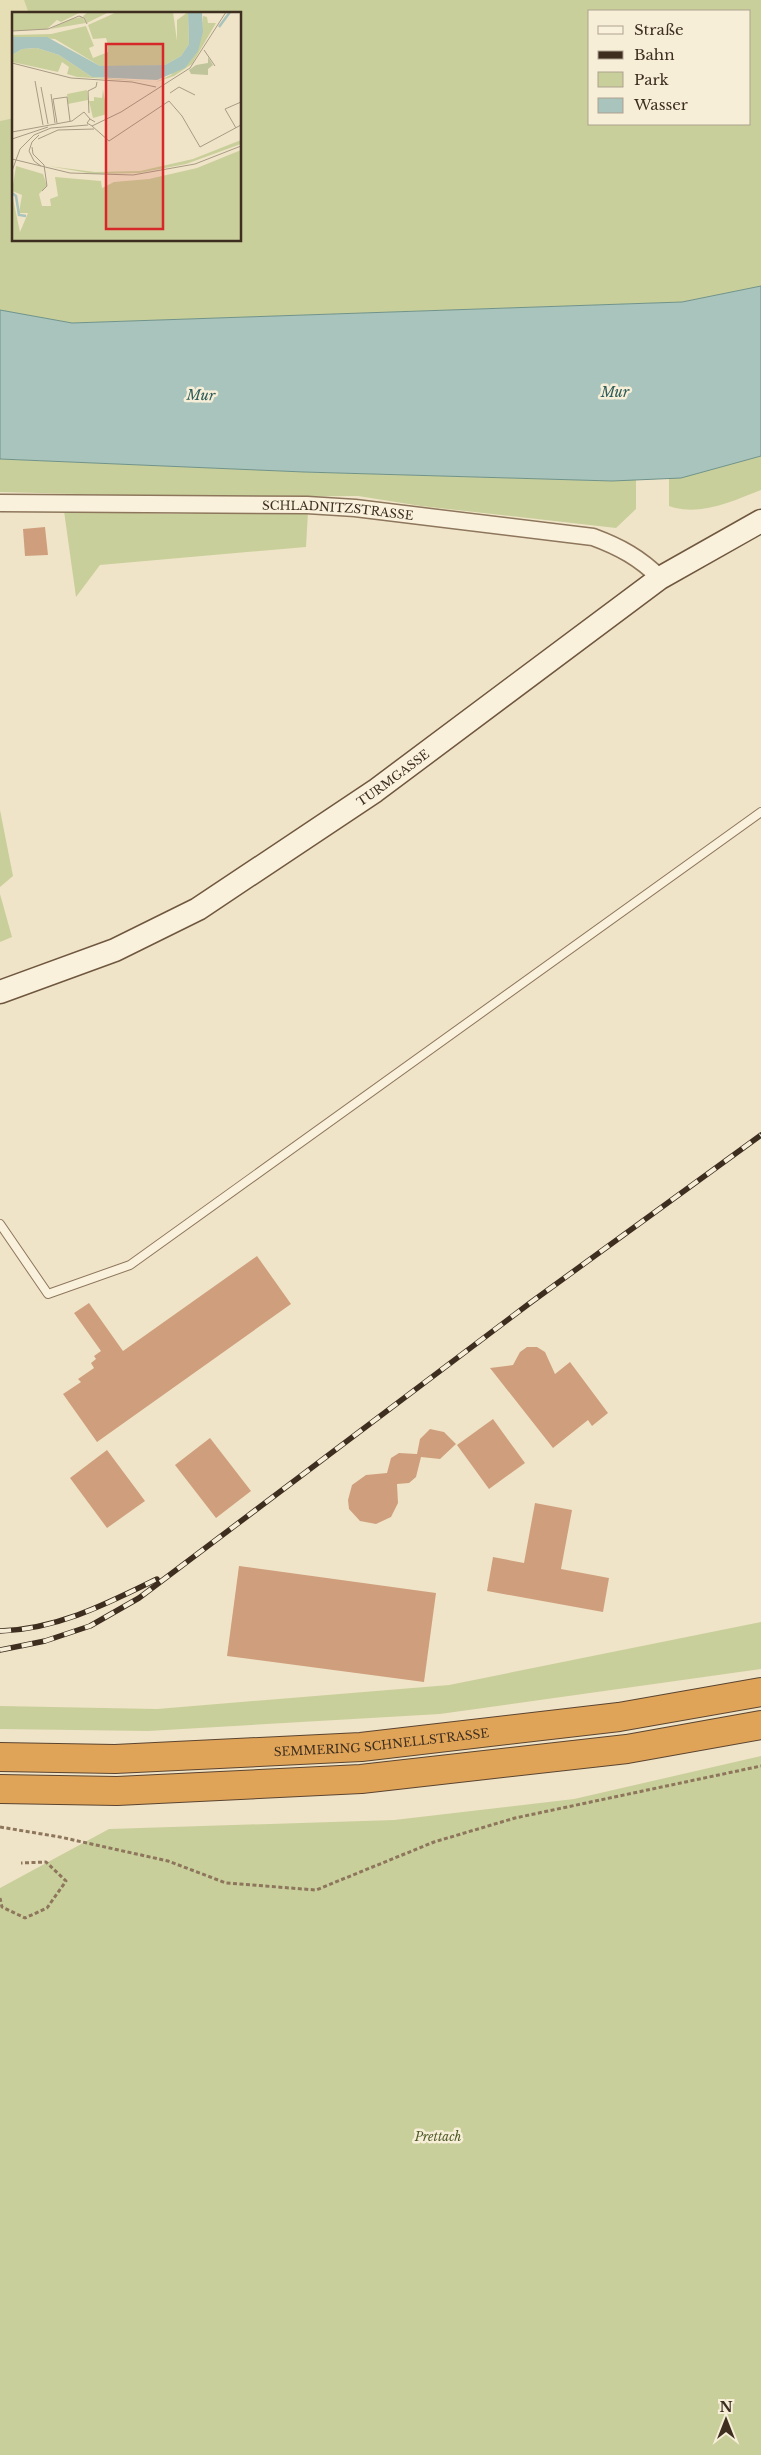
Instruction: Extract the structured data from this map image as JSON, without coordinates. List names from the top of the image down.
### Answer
{
  "streets": {
    "highway": ["SEMMERING SCHNELLSTRASSE"],
    "main road": ["TURMGASSE"],
    "street": ["SCHLADNITZSTRASSE"]
  },
  "crossings": [
    ["SCHLADNITZSTRASSE", "TURMGASSE"]
  ],
  "water": ["Mur"],
  "parks": ["Prettach"],
  "legend": [
    "Straße",
    "Bahn",
    "Park",
    "Wasser"
  ],
  "north": "top"
}
